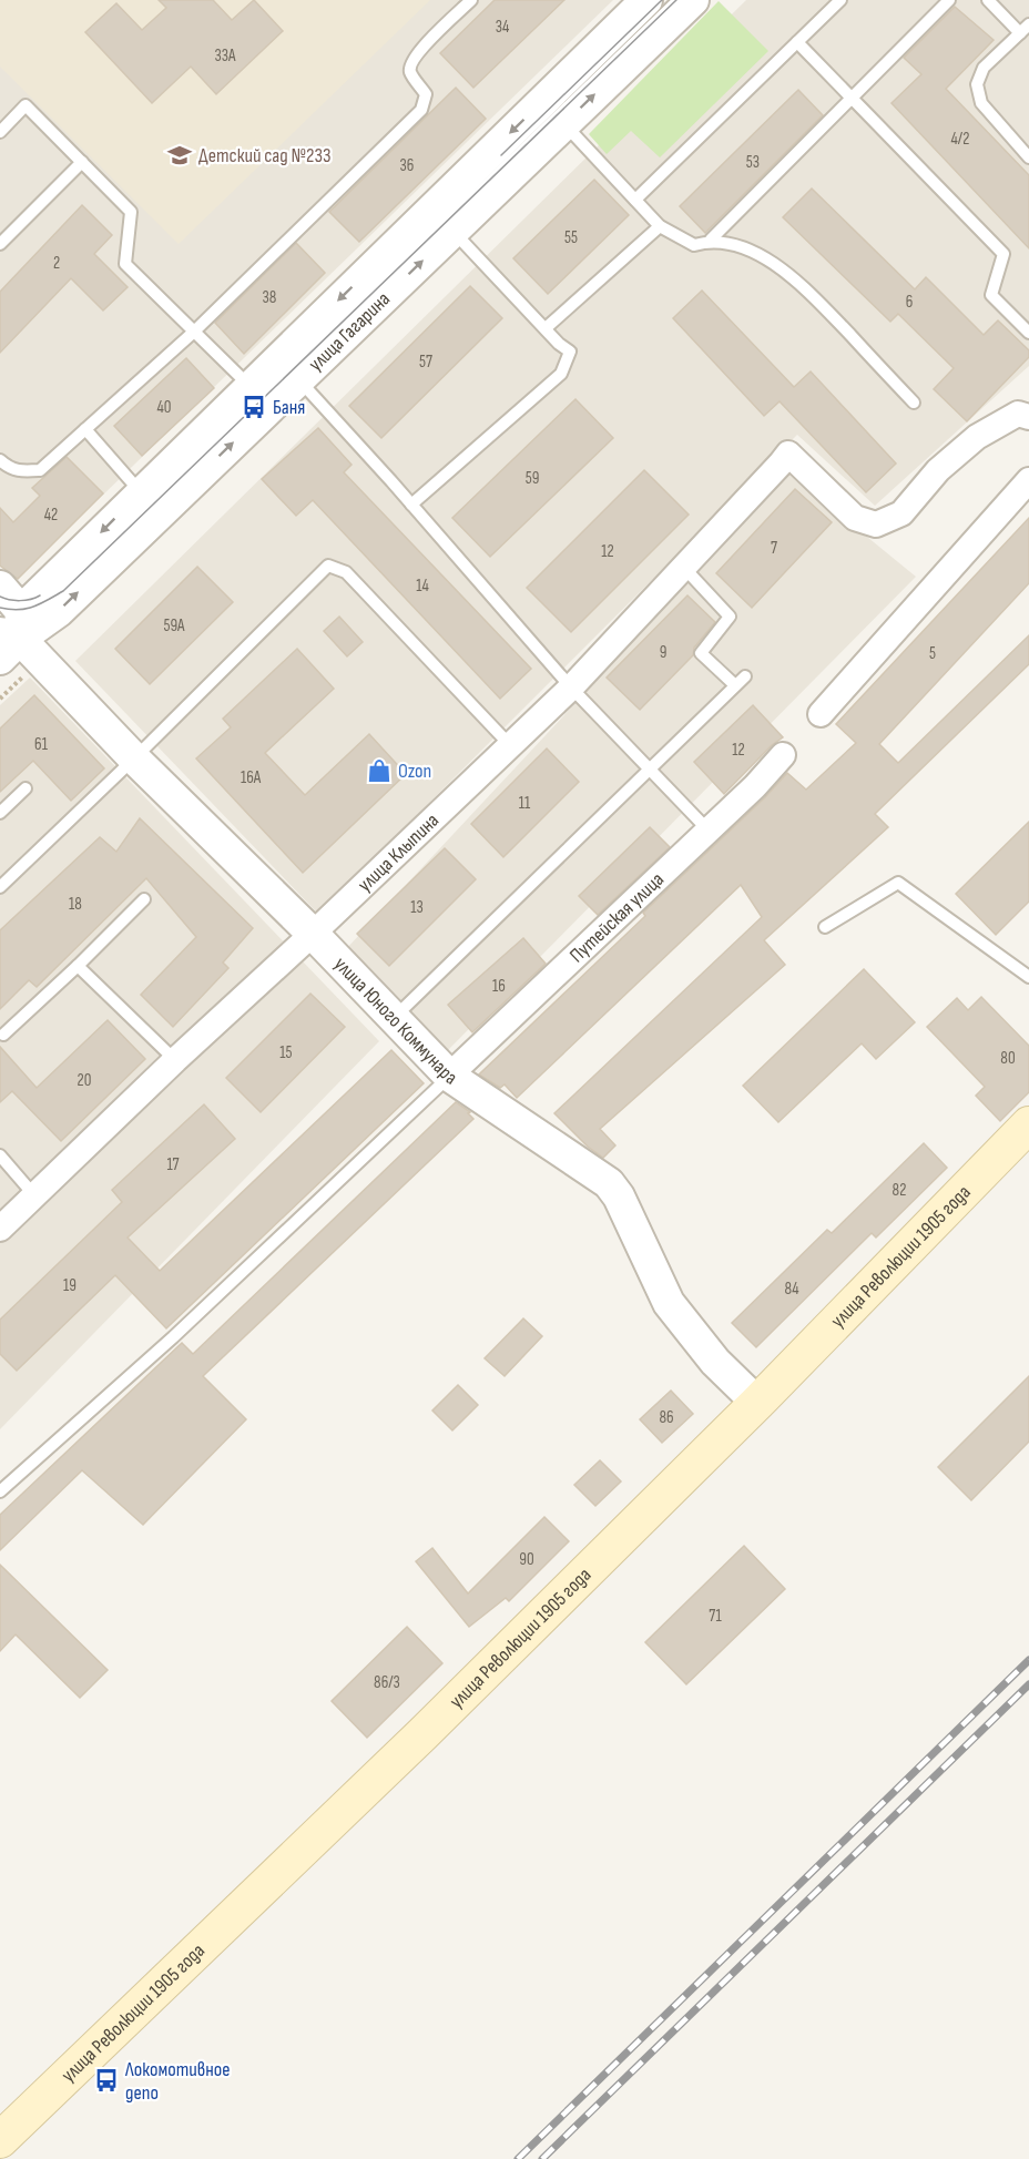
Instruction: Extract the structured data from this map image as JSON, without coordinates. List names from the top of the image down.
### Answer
{
  "streets": {
    "main road": ["улица Революции 1905 года"],
    "street": [
      "улица Гагарина",
      "улица Клыпина",
      "Путейская улица",
      "улица Юного Коммунара"
    ]
  },
  "crossings": [
    ["улица Гагарина", "улица Юного Коммунара"],
    ["улица Клыпина", "улица Юного Коммунара"],
    ["Путейская улица", "улица Юного Коммунара"],
    ["улица Юного Коммунара", "улица Революции 1905 года"]
  ],
  "places": {
    "school or university": ["Детский сад №233"],
    "bus stop": ["Баня", "Локомотивное депо"],
    "shop": ["Ozon"]
  },
  "house_numbers": [
    "34",
    "33А",
    "4/2",
    "53",
    "36",
    "55",
    "2",
    "38",
    "6",
    "57",
    "40",
    "59",
    "42",
    "7",
    "12",
    "14",
    "59А",
    "9",
    "5",
    "61",
    "12",
    "16А",
    "11",
    "18",
    "13",
    "16",
    "15",
    "80",
    "20",
    "17",
    "82",
    "19",
    "84",
    "86",
    "90",
    "71",
    "86/3"
  ]
}
